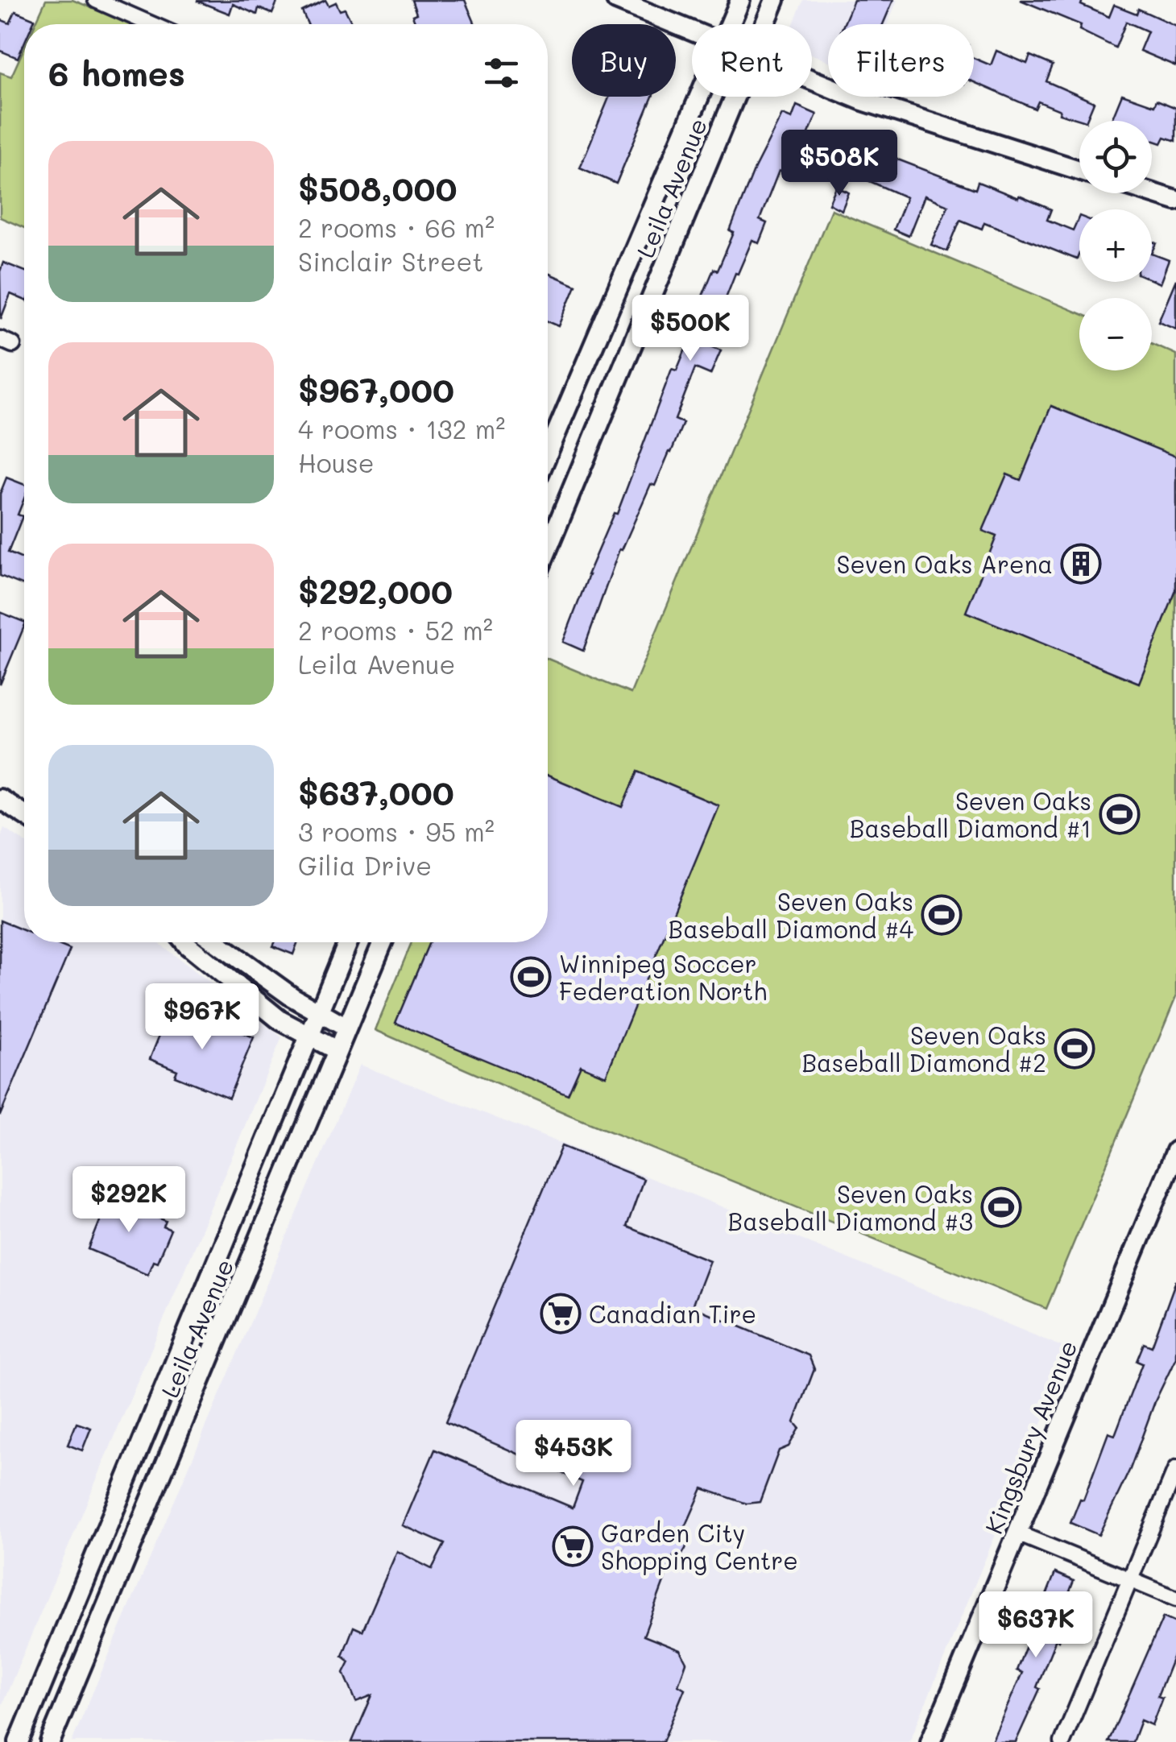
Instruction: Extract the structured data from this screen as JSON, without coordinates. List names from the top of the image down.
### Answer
{
  "streets": {
    "main road": ["Leila Avenue", "Kingsbury Avenue"]
  },
  "places": {
    "building": ["Seven Oaks Arena"],
    "sports": [
      "Seven Oaks Baseball Diamond #1",
      "Seven Oaks Baseball Diamond #4",
      "Winnipeg Soccer Federation North",
      "Seven Oaks Baseball Diamond #2",
      "Seven Oaks Baseball Diamond #3"
    ],
    "supermarket": ["Canadian Tire", "Garden City Shopping Centre"]
  },
  "page": {
    "chip": ["Buy", "Rent", "Filters"],
    "heading": "6 homes",
    "map_buttons": ["+", "−"],
    "list": [
      {
        "name": "$508,000",
        "note": "2 rooms · 66 m² · Sinclair Street"
      },
      {
        "name": "$967,000",
        "note": "4 rooms · 132 m² · House"
      },
      {
        "name": "$292,000",
        "note": "2 rooms · 52 m² · Leila Avenue"
      },
      {
        "name": "$637,000",
        "note": "3 rooms · 95 m² · Gilia Drive"
      }
    ],
    "price": [
      "$508K",
      "$500K",
      "$967K",
      "$292K",
      "$453K",
      "$637K"
    ]
  }
}
